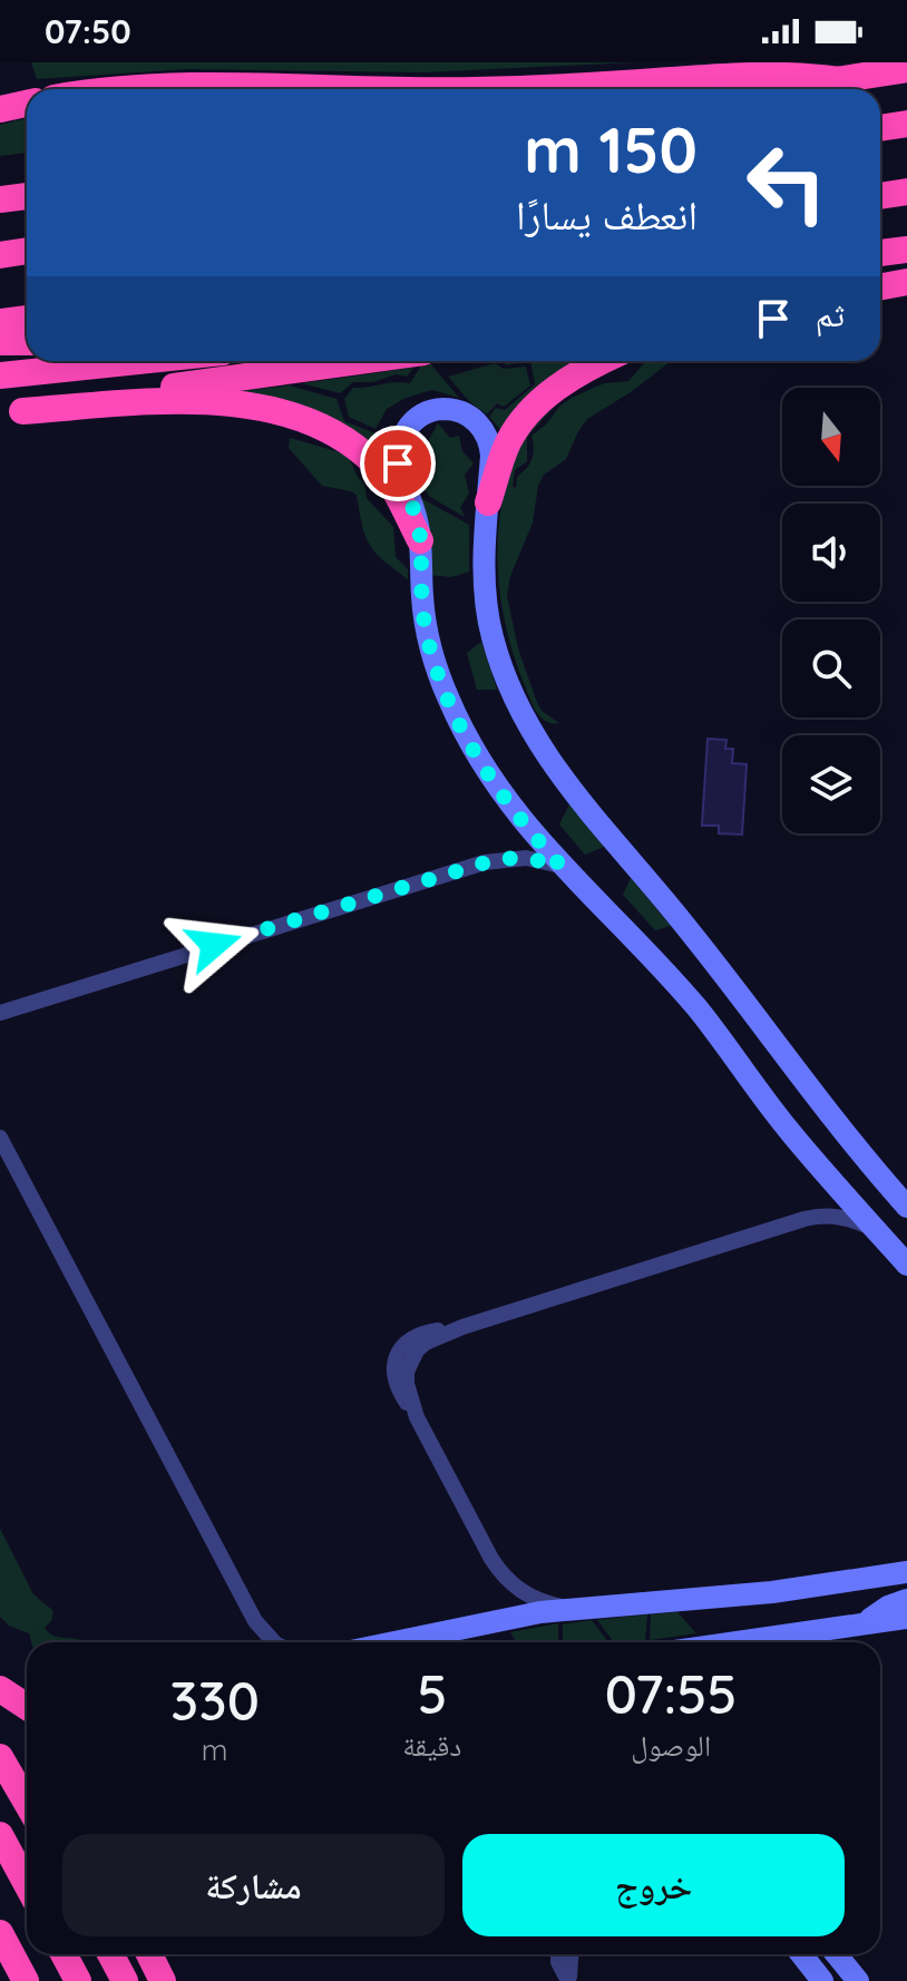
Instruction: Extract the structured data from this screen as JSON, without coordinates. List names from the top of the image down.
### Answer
{
  "north": "bottom",
  "page": {
    "status": "07:50",
    "turn": ["150 m", "انعطف يسارًا"],
    "then": "ثم",
    "eta": [
      "07:55",
      "الوصول",
      "5",
      "دقيقة",
      "330",
      "m"
    ],
    "buttons": ["خروج", "مشاركة"]
  }
}
